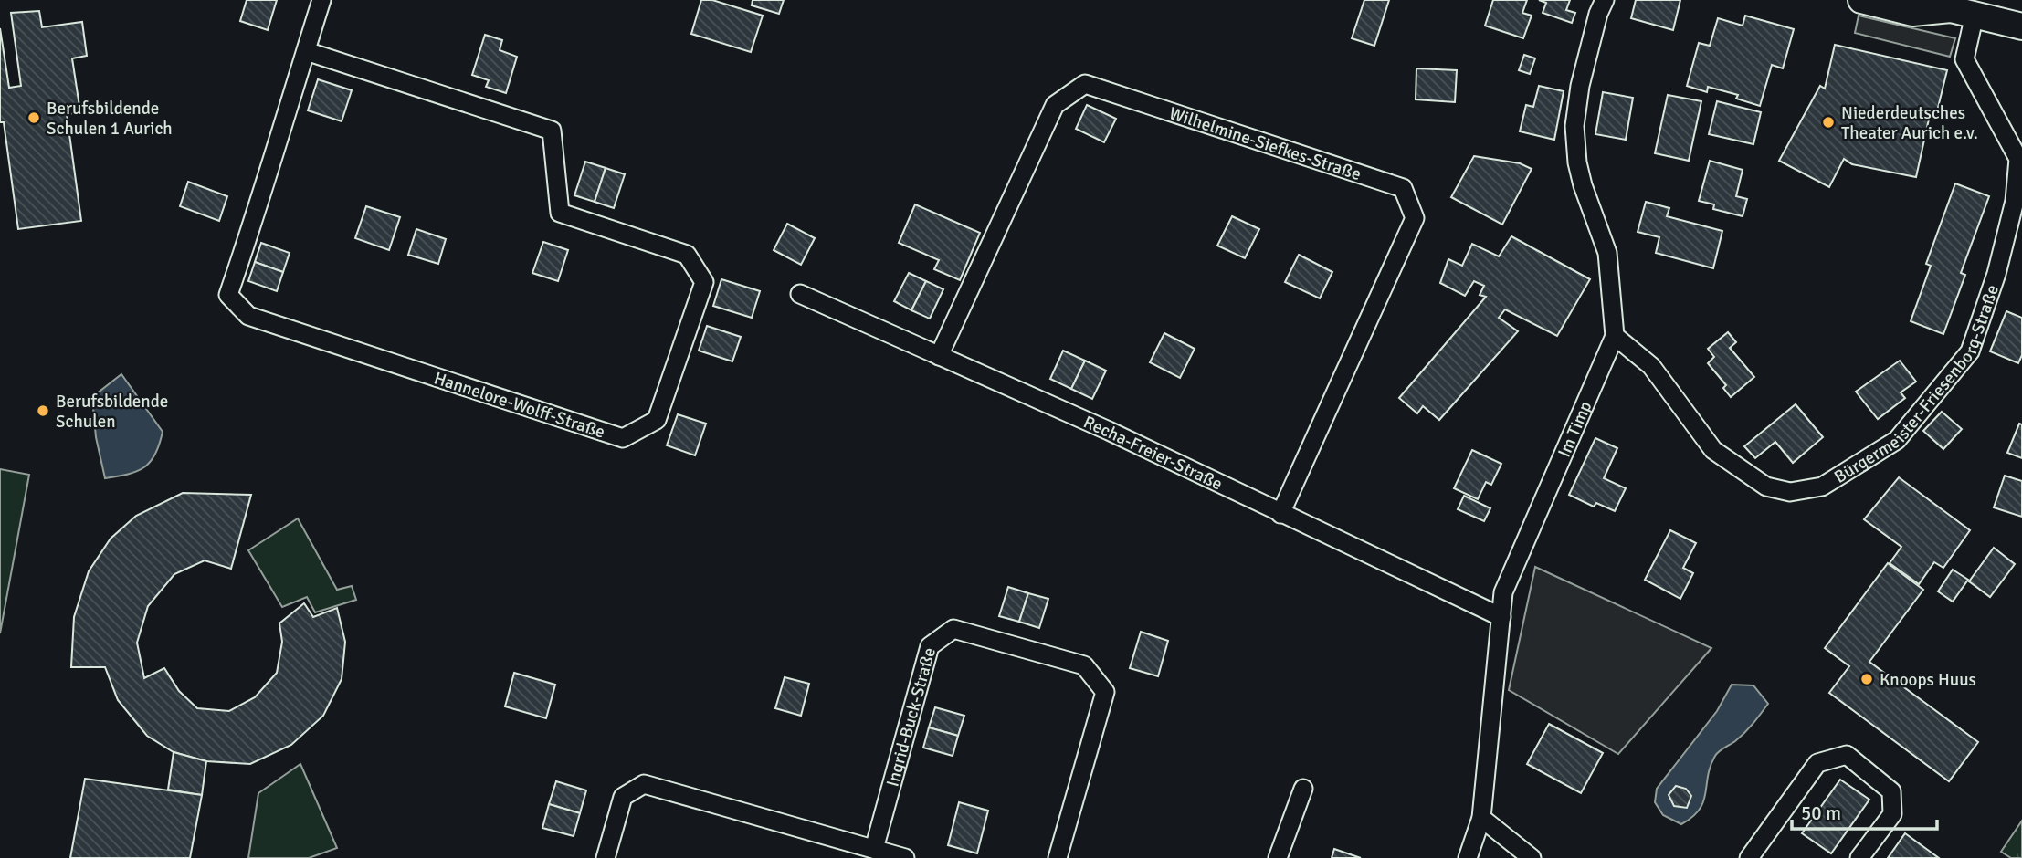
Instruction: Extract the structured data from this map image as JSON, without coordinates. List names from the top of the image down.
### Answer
{
  "streets": {
    "street": [
      "Wilhelmine-Siefkes-Straße",
      "Bürgermeister-Friesenborg-Straße",
      "Hannelore-Wolff-Straße",
      "Im Timp",
      "Recha-Freier-Straße",
      "Ingrid-Buck-Straße"
    ]
  },
  "crossings": [
    ["Wilhelmine-Siefkes-Straße", "Recha-Freier-Straße"],
    ["Bürgermeister-Friesenborg-Straße", "Im Timp"],
    ["Im Timp", "Recha-Freier-Straße"]
  ],
  "places": [
    "Berufsbildende Schulen 1 Aurich",
    "Niederdeutsches Theater Aurich e.v.",
    "Berufsbildende Schulen",
    "Knoops Huus"
  ],
  "scale_bar": "50 m"
}
